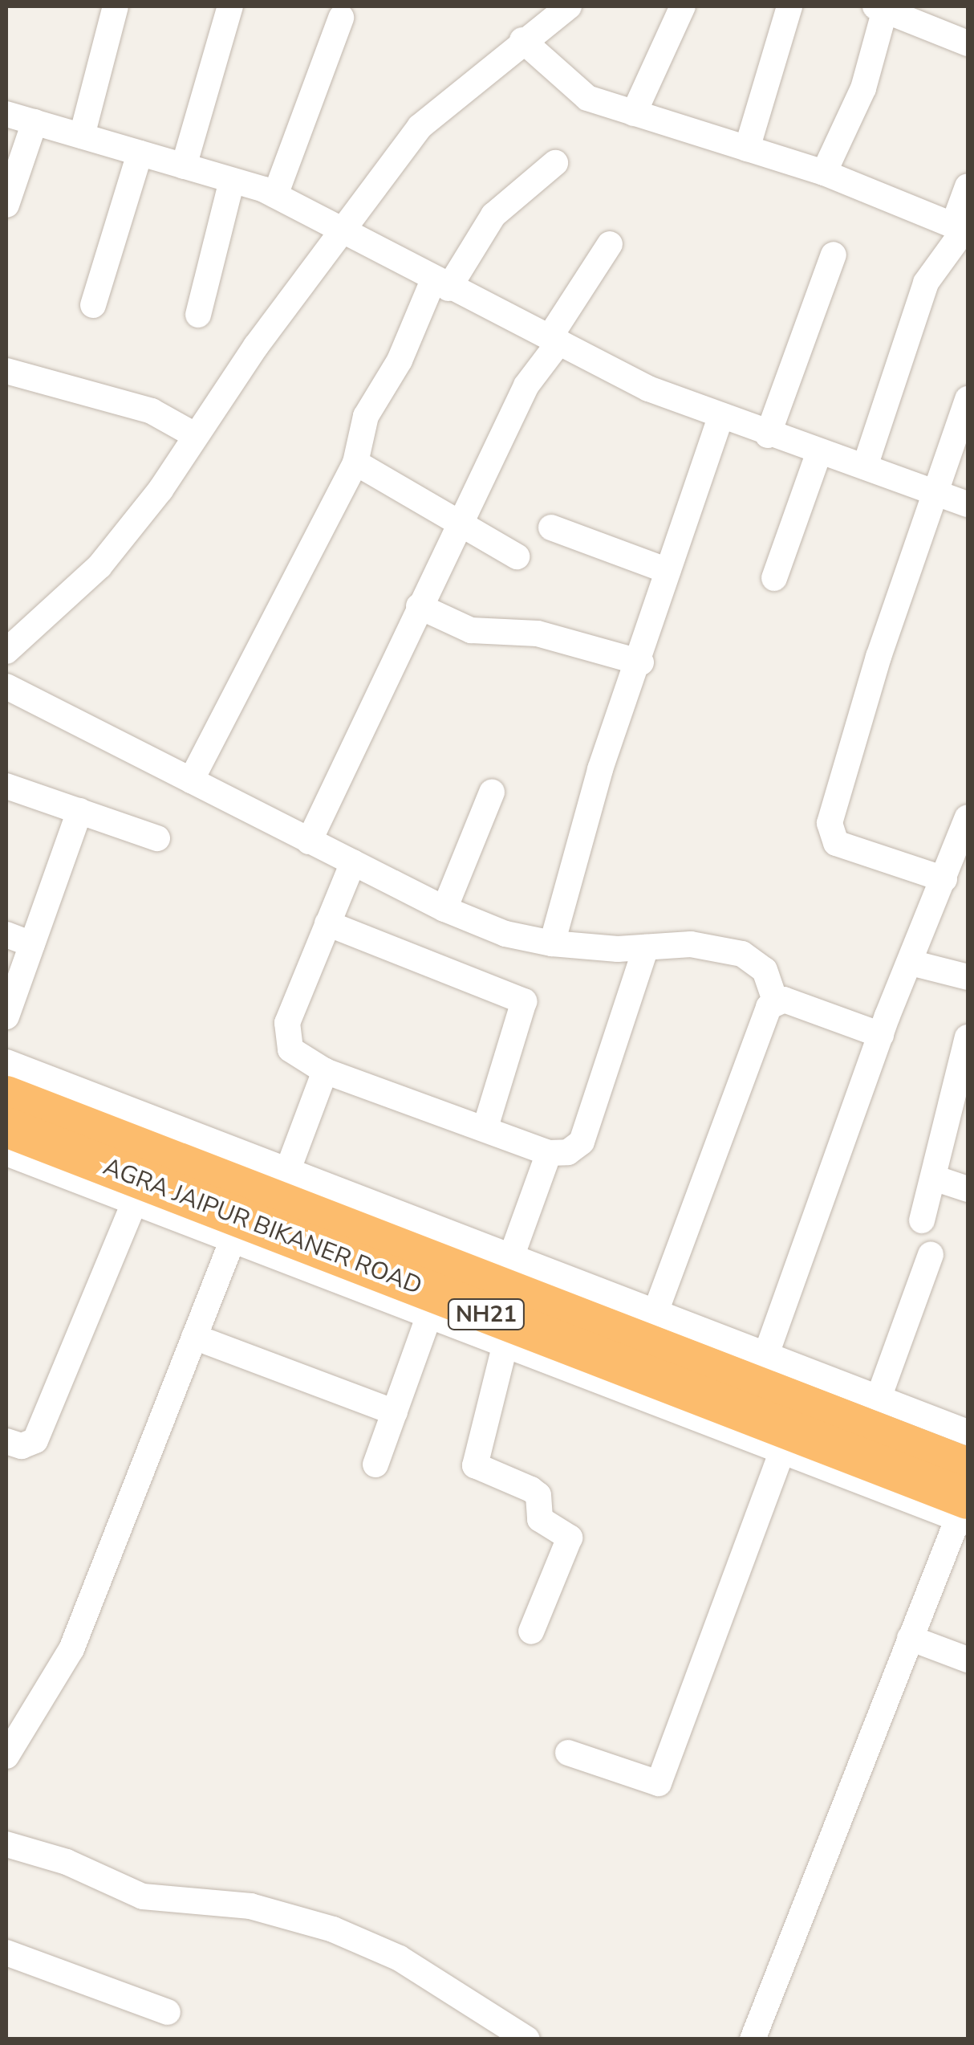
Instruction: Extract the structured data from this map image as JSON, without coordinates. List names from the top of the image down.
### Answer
{
  "streets": {
    "highway": ["AGRA JAIPUR BIKANER ROAD", "NH21"]
  }
}
